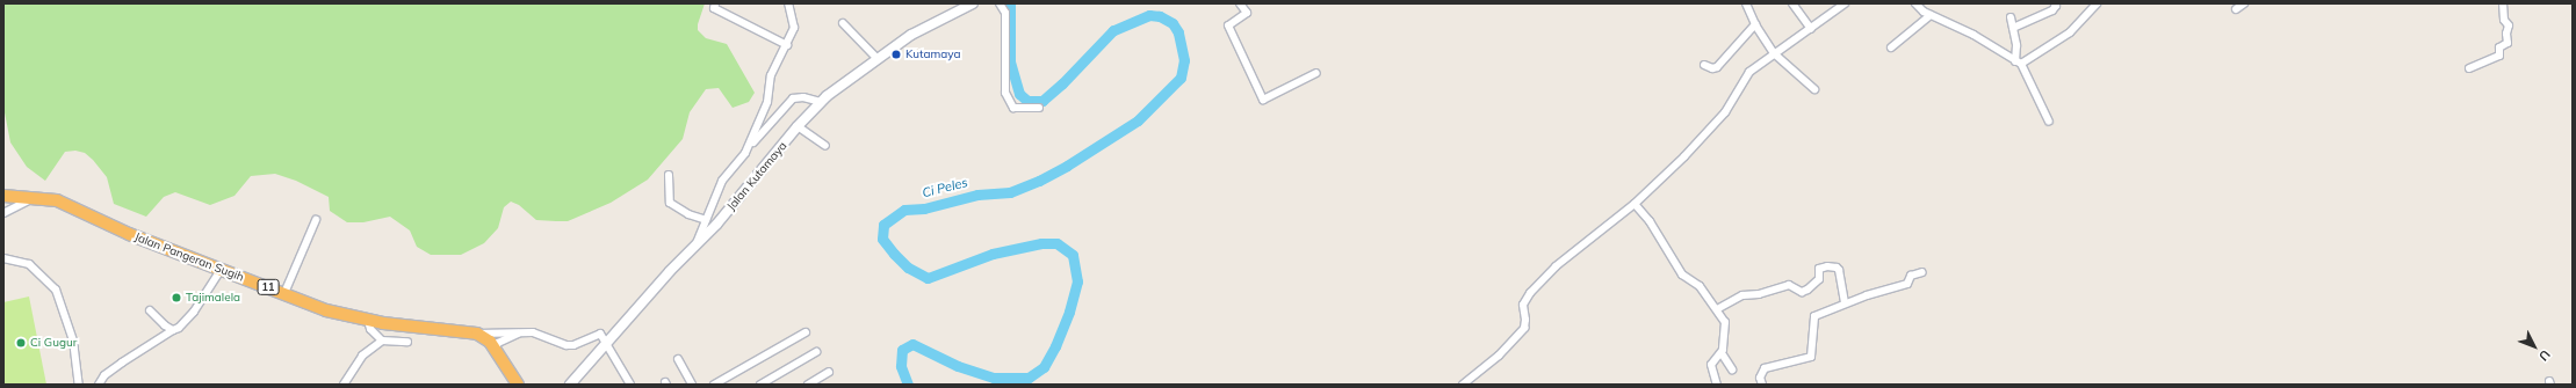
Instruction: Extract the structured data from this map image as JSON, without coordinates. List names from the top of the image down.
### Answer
{
  "streets": {
    "highway": ["Jalan Pangeran Sugih", "11"],
    "main road": ["Jalan Kutamaya"]
  },
  "water": ["Ci Peles"],
  "places": ["Kutamaya", "Tajimalela", "Ci Gugur"],
  "north": "bottom right"
}
